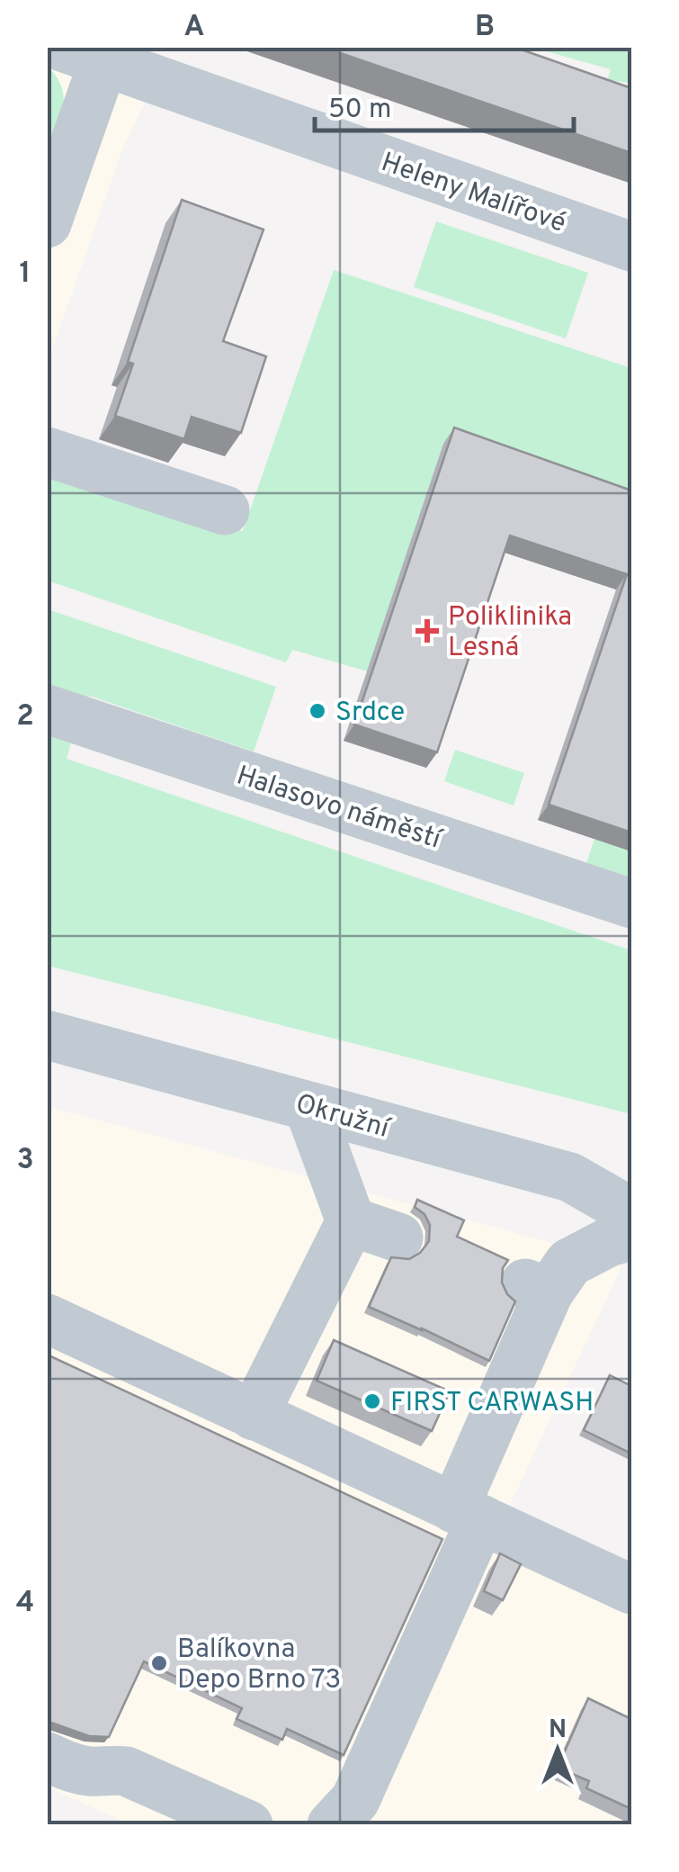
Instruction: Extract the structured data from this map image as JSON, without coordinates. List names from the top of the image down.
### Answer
{
  "streets": {
    "street": ["Heleny Malířové", "Halasovo náměstí", "Okružní"]
  },
  "places": {
    "health": ["Poliklinika Lesná"],
    "other": ["Srdce", "FIRST CARWASH", "Balíkovna Depo Brno 73"]
  },
  "scale_bar": "50 m",
  "north": "top",
  "grid": {
    "columns": ["A", "B"],
    "rows": [
      "1",
      "2",
      "3",
      "4"
    ]
  }
}
